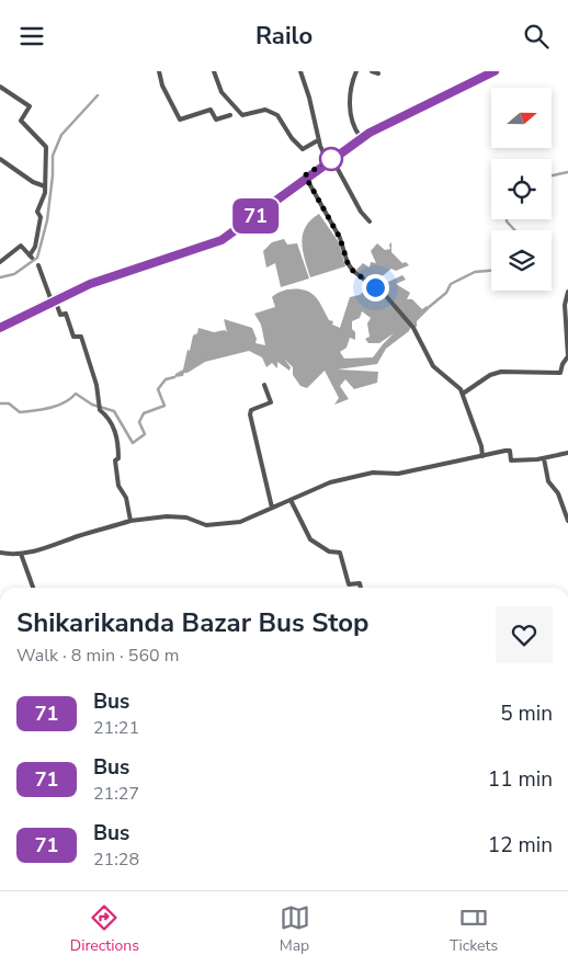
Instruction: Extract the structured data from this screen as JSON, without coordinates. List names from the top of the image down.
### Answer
{
  "lines": ["bus line 71"],
  "north": "right",
  "page": {
    "header": "Railo",
    "on_map": "71",
    "heading": ["Shikarikanda Bazar Bus Stop", "Walk · 8 min · 560 m"],
    "list": [
      {
        "mark": "71",
        "name": "Bus",
        "note": "21:21",
        "value": "5 min"
      },
      {
        "mark": "71",
        "name": "Bus",
        "note": "21:27",
        "value": "11 min"
      },
      {
        "mark": "71",
        "name": "Bus",
        "note": "21:28",
        "value": "12 min"
      }
    ],
    "tabs": ["Directions", "Map", "Tickets"]
  }
}
